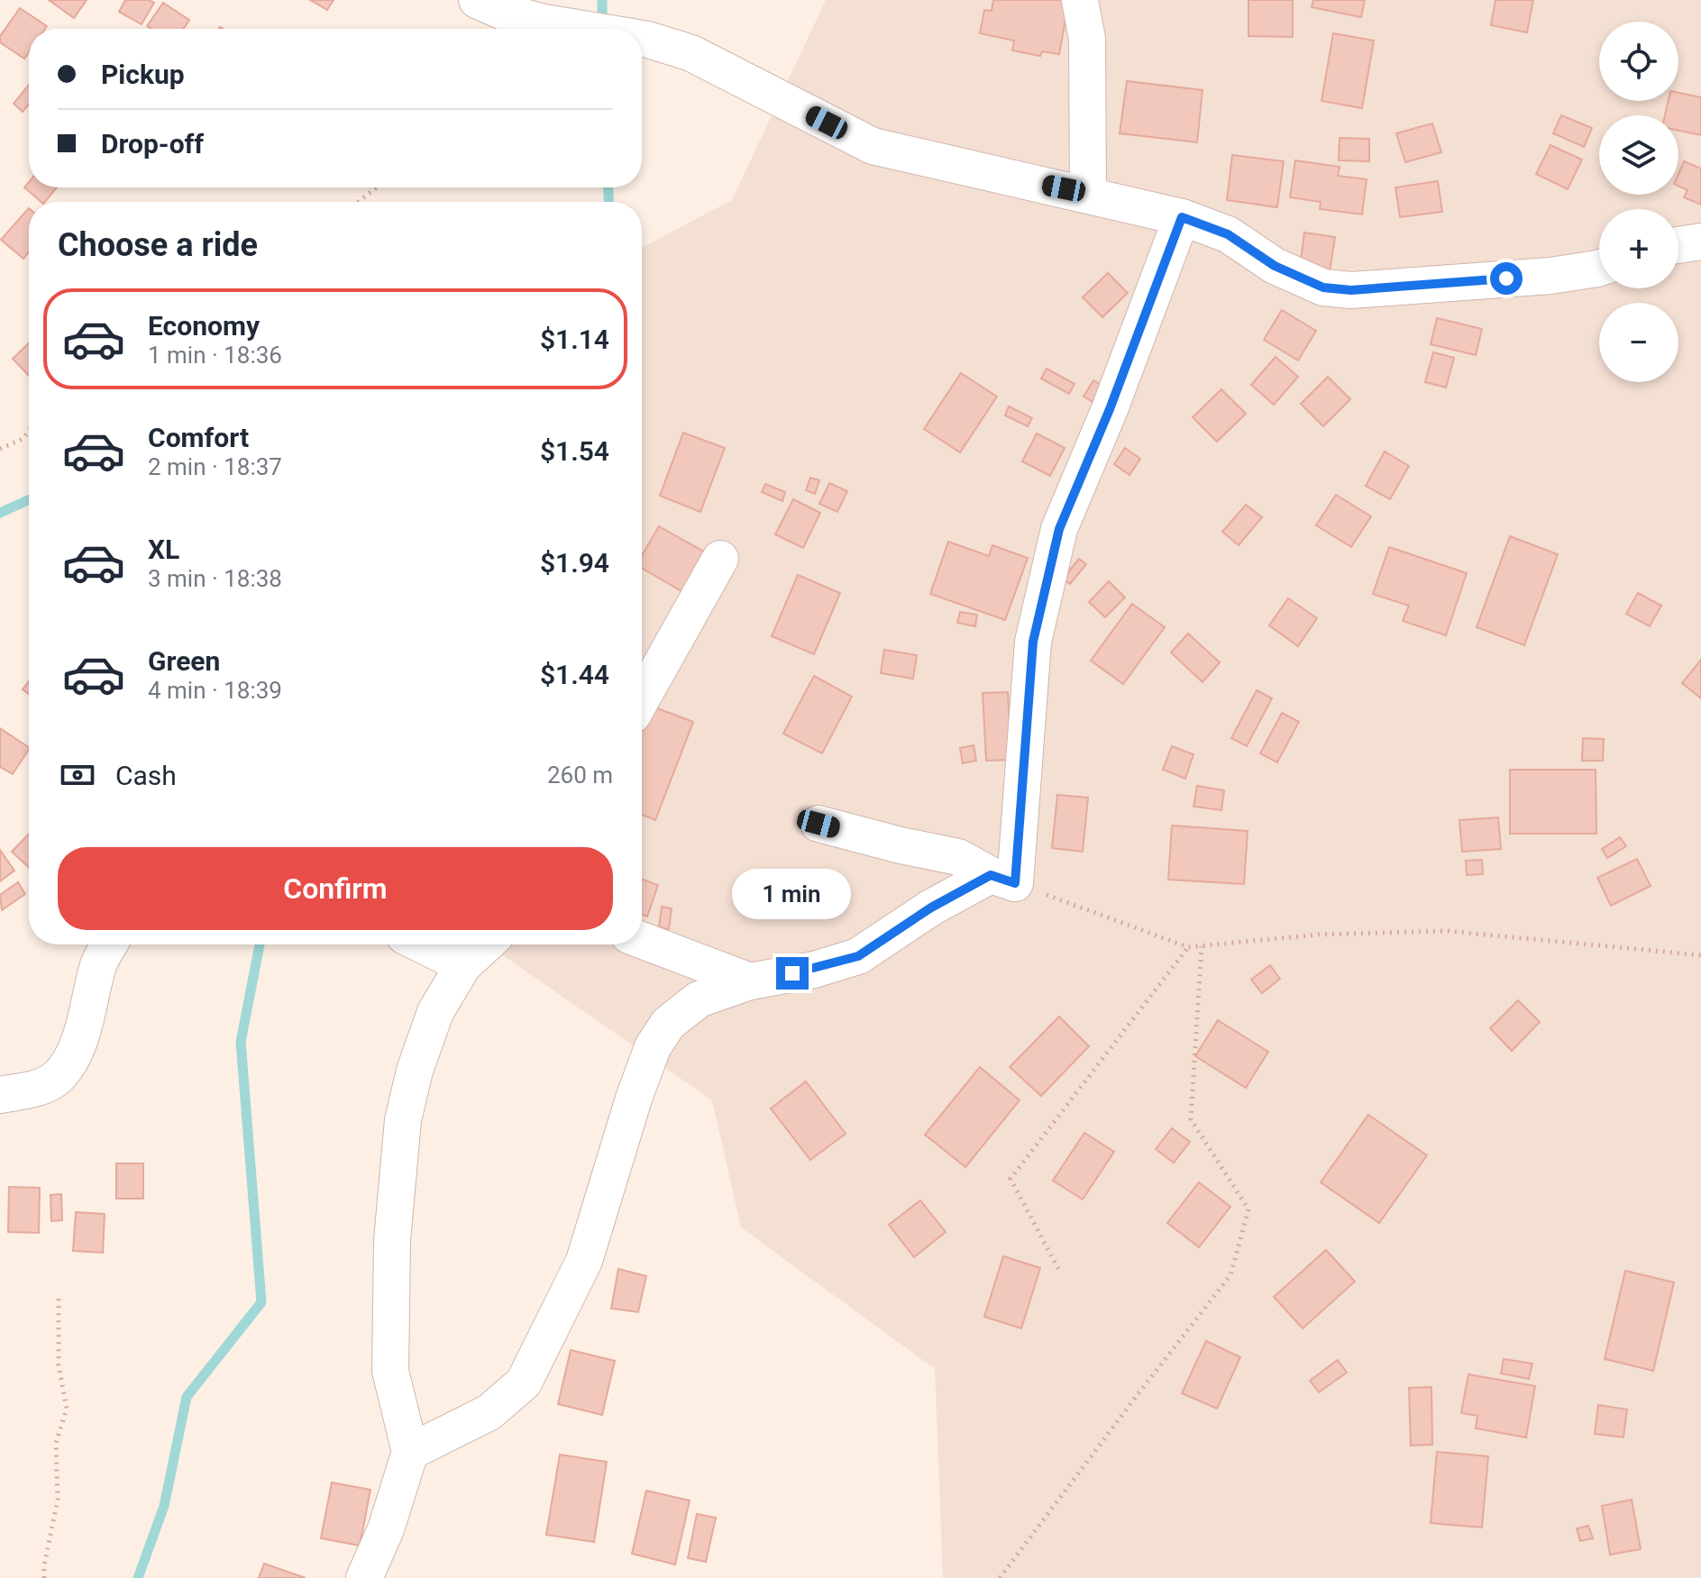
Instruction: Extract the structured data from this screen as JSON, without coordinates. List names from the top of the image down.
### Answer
{
  "page": {
    "map_buttons": ["+", "−"],
    "banner": ["Pickup", "Drop-off"],
    "heading": "Choose a ride",
    "list": [
      {
        "name": "Economy",
        "note": "1 min · 18:36",
        "value": "$1.14"
      },
      {
        "name": "Comfort",
        "note": "2 min · 18:37",
        "value": "$1.54"
      },
      {
        "name": "XL",
        "note": "3 min · 18:38",
        "value": "$1.94"
      },
      {
        "name": "Green",
        "note": "4 min · 18:39",
        "value": "$1.44"
      }
    ],
    "pay": ["Cash", "260 m"],
    "buttons": "Confirm",
    "bubble": "1 min"
  }
}
